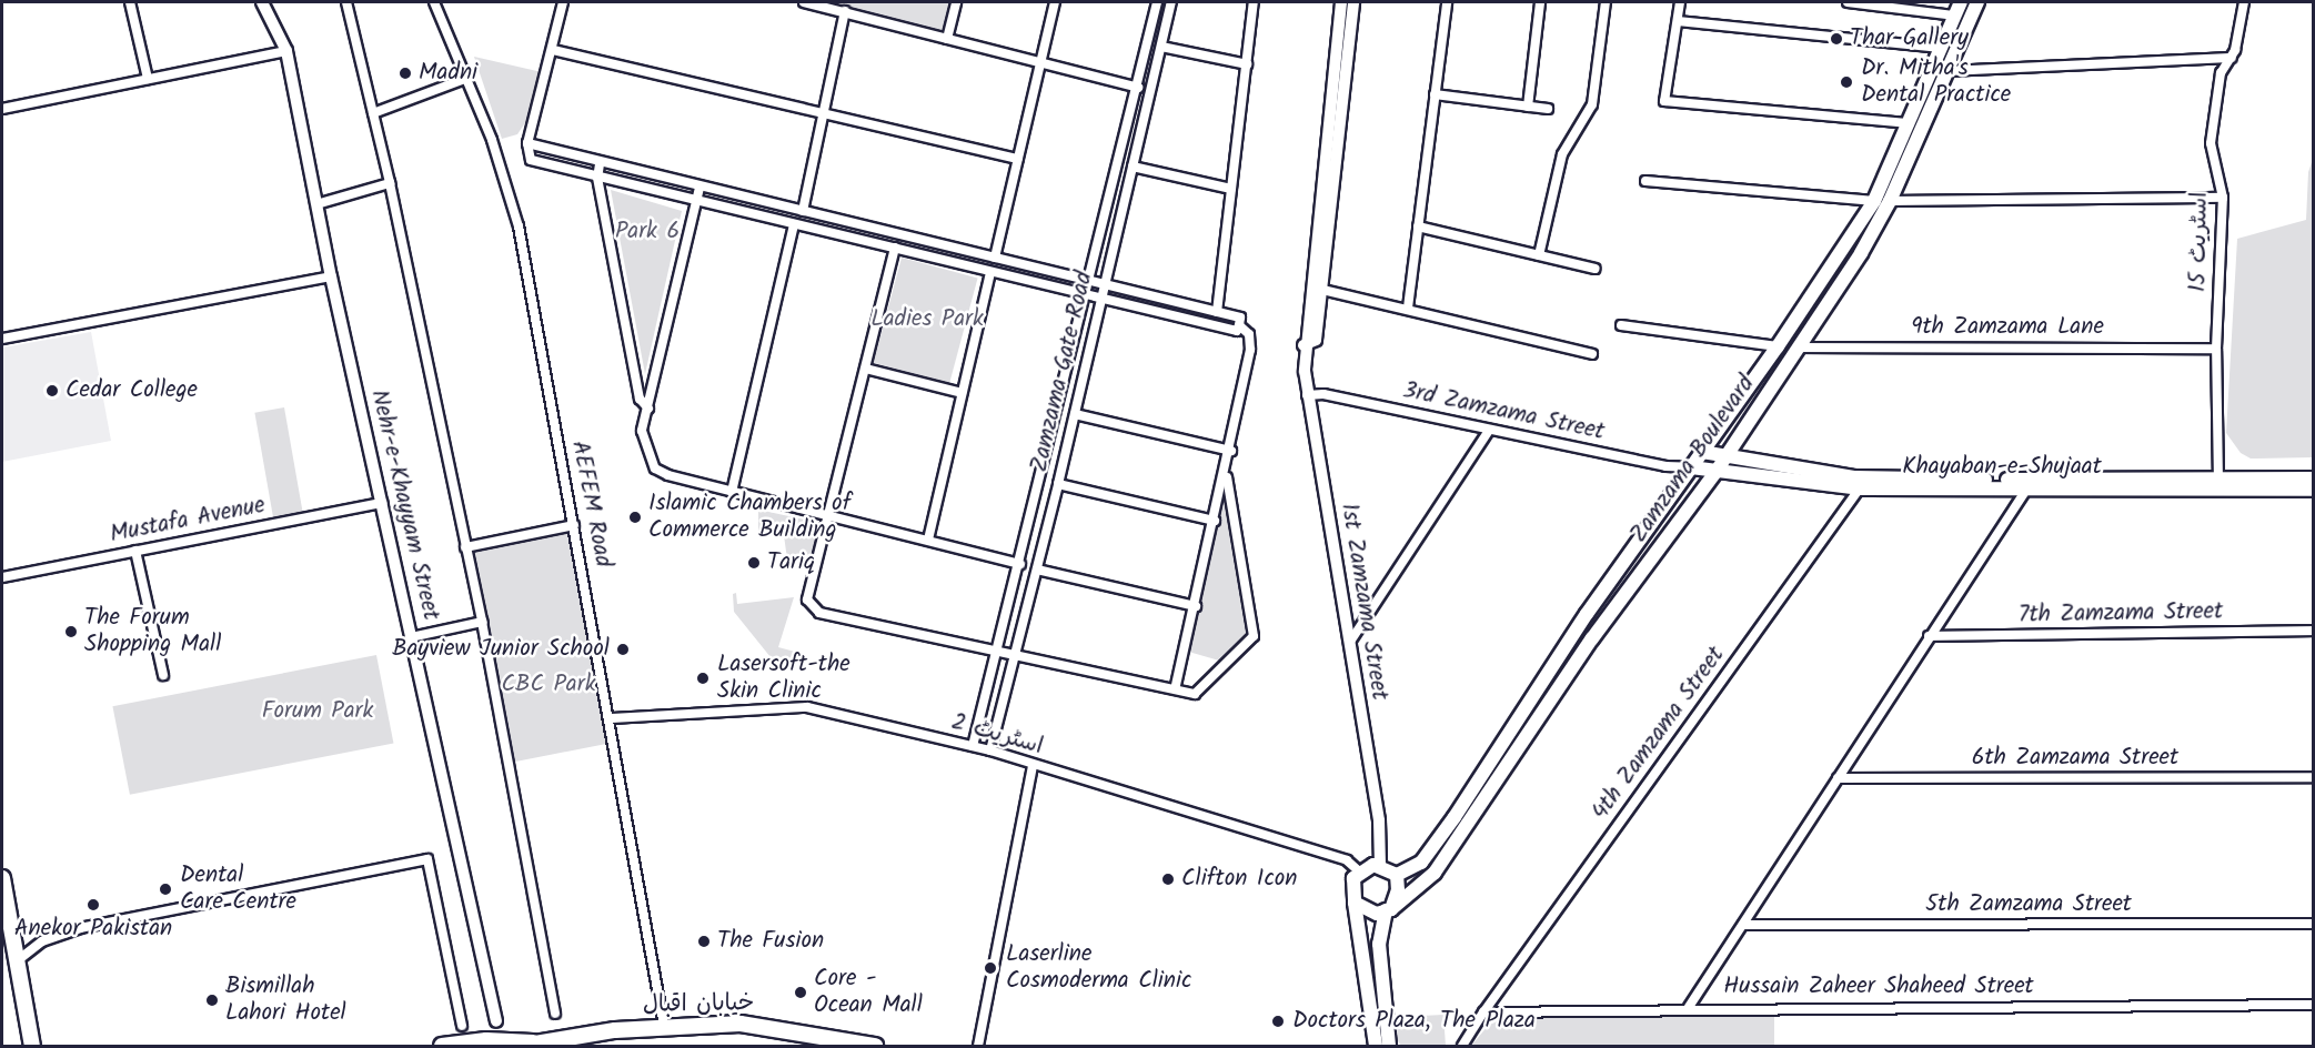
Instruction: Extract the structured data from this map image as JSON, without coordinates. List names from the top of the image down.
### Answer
{
  "streets": {
    "main road": ["Zamzama Boulevard", "Khayaban-e-Shujaat", "خیابان اقبال"],
    "street": [
      "اسٹریٹ 15",
      "9th Zamzama Lane",
      "Zamzama Gate Road",
      "3rd Zamzama Street",
      "AEFEM Road",
      "Nehr-e-Khayyam Street",
      "Mustafa Avenue",
      "1st Zamzama Street",
      "7th Zamzama Street",
      "4th Zamzama Street",
      "اسٹریٹ 2",
      "6th Zamzama Street",
      "5th Zamzama Street",
      "Hussain Zaheer Shaheed Street"
    ]
  },
  "crossings": [
    ["اسٹریٹ 15", "9th Zamzama Lane"],
    ["اسٹریٹ 15", "Khayaban-e-Shujaat"],
    ["9th Zamzama Lane", "Zamzama Boulevard"],
    ["Zamzama Gate Road", "اسٹریٹ 2"],
    ["3rd Zamzama Street", "Zamzama Boulevard"],
    ["3rd Zamzama Street", "Khayaban-e-Shujaat"],
    ["3rd Zamzama Street", "1st Zamzama Street"],
    ["Zamzama Boulevard", "Khayaban-e-Shujaat"],
    ["Zamzama Boulevard", "1st Zamzama Street"],
    ["Zamzama Boulevard", "اسٹریٹ 2"],
    ["Khayaban-e-Shujaat", "4th Zamzama Street"],
    ["AEFEM Road", "اسٹریٹ 2"],
    ["AEFEM Road", "خیابان اقبال"],
    ["Nehr-e-Khayyam Street", "Mustafa Avenue"],
    ["1st Zamzama Street", "اسٹریٹ 2"],
    ["4th Zamzama Street", "Hussain Zaheer Shaheed Street"]
  ],
  "parks": [
    "Park 6",
    "Ladies Park",
    "CBC Park",
    "Forum Park"
  ],
  "places": [
    "Thar Gallery",
    "Madni",
    "Dr. Mitha's Dental Practice",
    "Cedar College",
    "Islamic Chambers of Commerce Building",
    "Tariq",
    "The Forum Shopping Mall",
    "Bayview Junior School",
    "Lasersoft-the Skin Clinic",
    "Clifton Icon",
    "Dental Care Centre",
    "Anekor Pakistan",
    "The Fusion",
    "Laserline Cosmoderma Clinic",
    "Core - Ocean Mall",
    "Bismillah Lahori Hotel",
    "Doctors Plaza, The Plaza"
  ]
}
